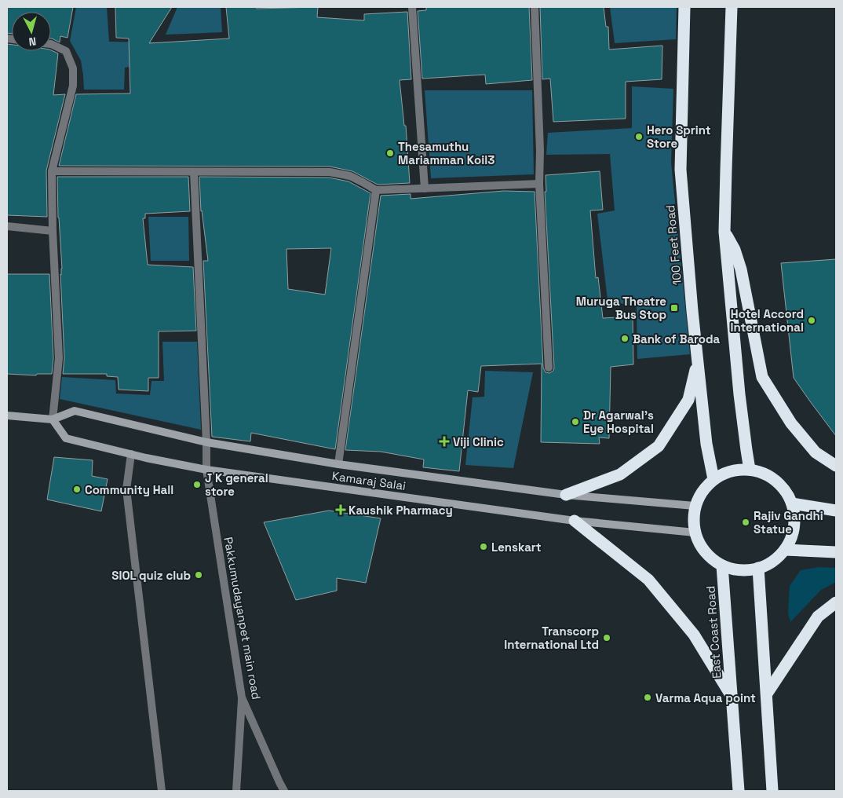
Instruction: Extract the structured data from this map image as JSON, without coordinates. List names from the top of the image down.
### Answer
{
  "streets": {
    "highway": ["100 Feet Road", "East Coast Road"],
    "main road": ["Kamaraj Salai"],
    "street": ["Pakkumudayanpet main road"]
  },
  "crossings": [
    ["100 Feet Road", "Kamaraj Salai"],
    ["100 Feet Road", "East Coast Road"],
    ["Kamaraj Salai", "Pakkumudayanpet main road"],
    ["Kamaraj Salai", "East Coast Road"]
  ],
  "places": {
    "other": [
      "Hero Sprint Store",
      "Thesamuthu Mariamman Koil3",
      "Hotel Accord International",
      "Bank of Baroda",
      "Dr Agarwal's Eye Hospital",
      "J K general store",
      "Community Hall",
      "Rajiv Gandhi Statue",
      "Lenskart",
      "SIOL quiz club",
      "Transcorp International Ltd",
      "Varma Aqua point"
    ],
    "transit": ["Muruga Theatre Bus Stop"],
    "health": ["Viji Clinic", "Kaushik Pharmacy"]
  },
  "north": "bottom"
}
